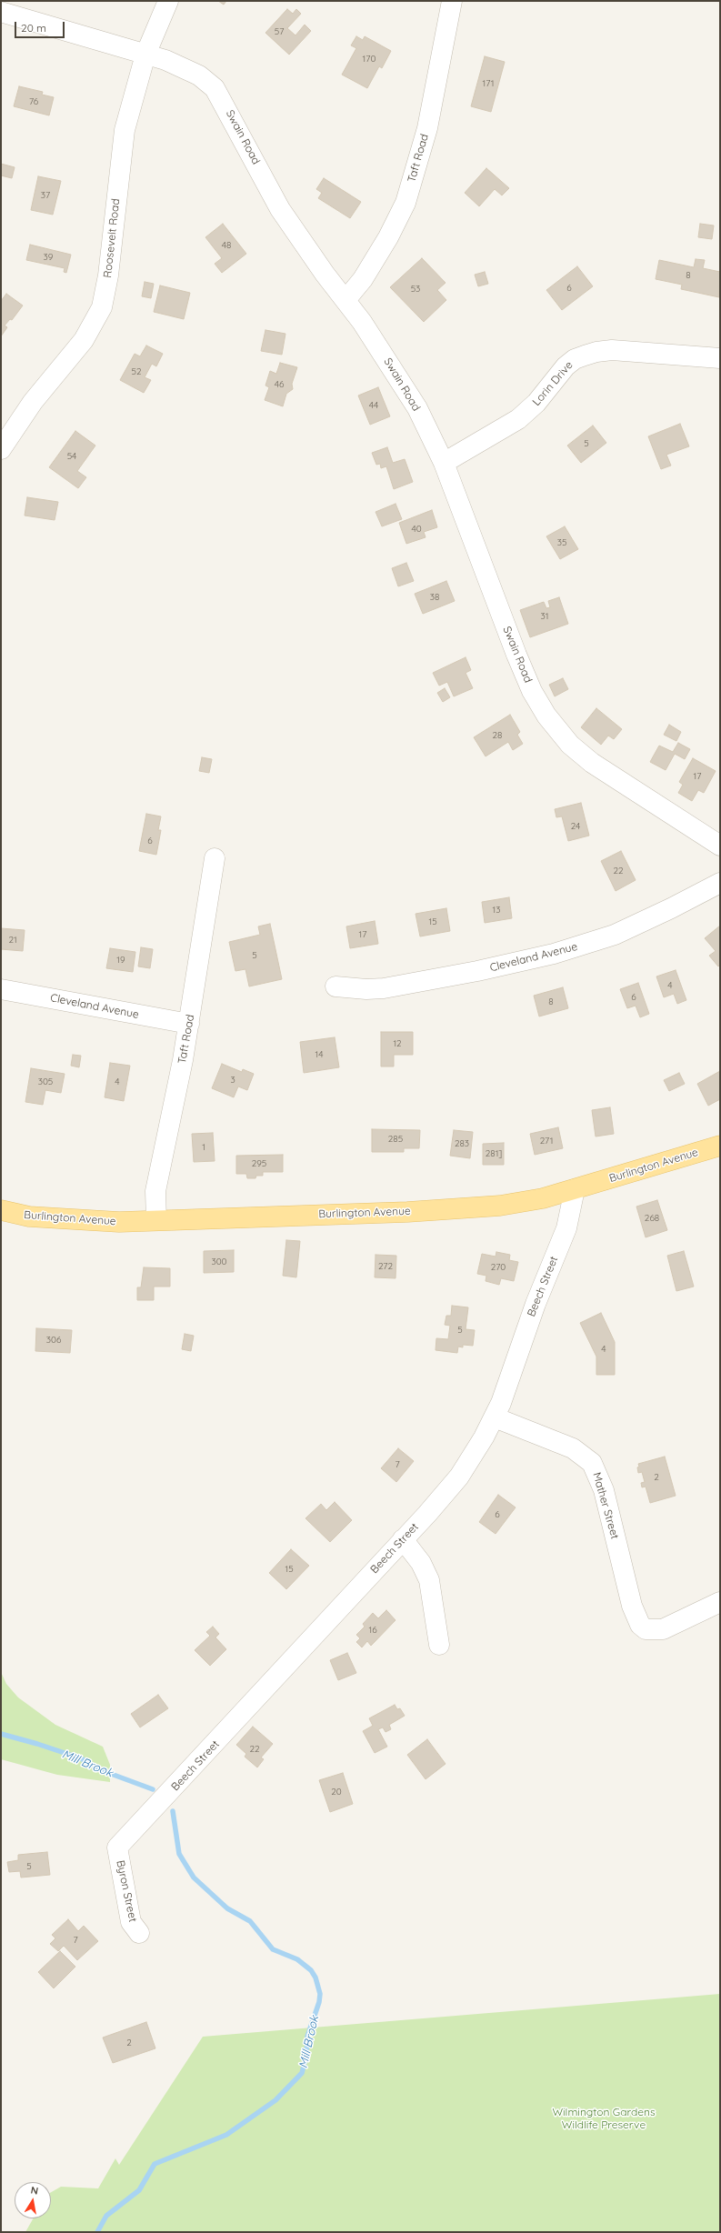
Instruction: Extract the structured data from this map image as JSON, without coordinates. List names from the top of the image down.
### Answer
{
  "streets": {
    "main road": ["Burlington Avenue"],
    "street": [
      "Swain Road",
      "Taft Road",
      "Roosevelt Road",
      "Lorin Drive",
      "Cleveland Avenue",
      "Beech Street",
      "Mather Street",
      "Byron Street"
    ]
  },
  "crossings": [
    ["Swain Road", "Taft Road"],
    ["Swain Road", "Roosevelt Road"],
    ["Swain Road", "Lorin Drive"],
    ["Taft Road", "Cleveland Avenue"],
    ["Taft Road", "Burlington Avenue"],
    ["Burlington Avenue", "Beech Street"],
    ["Beech Street", "Mather Street"],
    ["Beech Street", "Byron Street"]
  ],
  "water": ["Mill Brook"],
  "parks": ["Wilmington Gardens Wildlife Preserve"],
  "house_numbers": [
    "57",
    "170",
    "171",
    "76",
    "37",
    "48",
    "39",
    "8",
    "6",
    "53",
    "52",
    "46",
    "44",
    "5",
    "54",
    "40",
    "35",
    "38",
    "31",
    "28",
    "17",
    "24",
    "6",
    "22",
    "13",
    "15",
    "17",
    "21",
    "5",
    "19",
    "4",
    "6",
    "8",
    "12",
    "14",
    "3",
    "305",
    "4",
    "285",
    "271",
    "283",
    "1",
    "281]",
    "295",
    "268",
    "300",
    "272",
    "270",
    "5",
    "306",
    "4",
    "7",
    "2",
    "6",
    "15",
    "16",
    "22",
    "20",
    "5",
    "7",
    "2"
  ],
  "scale_bar": "20 m",
  "north": "top"
}
